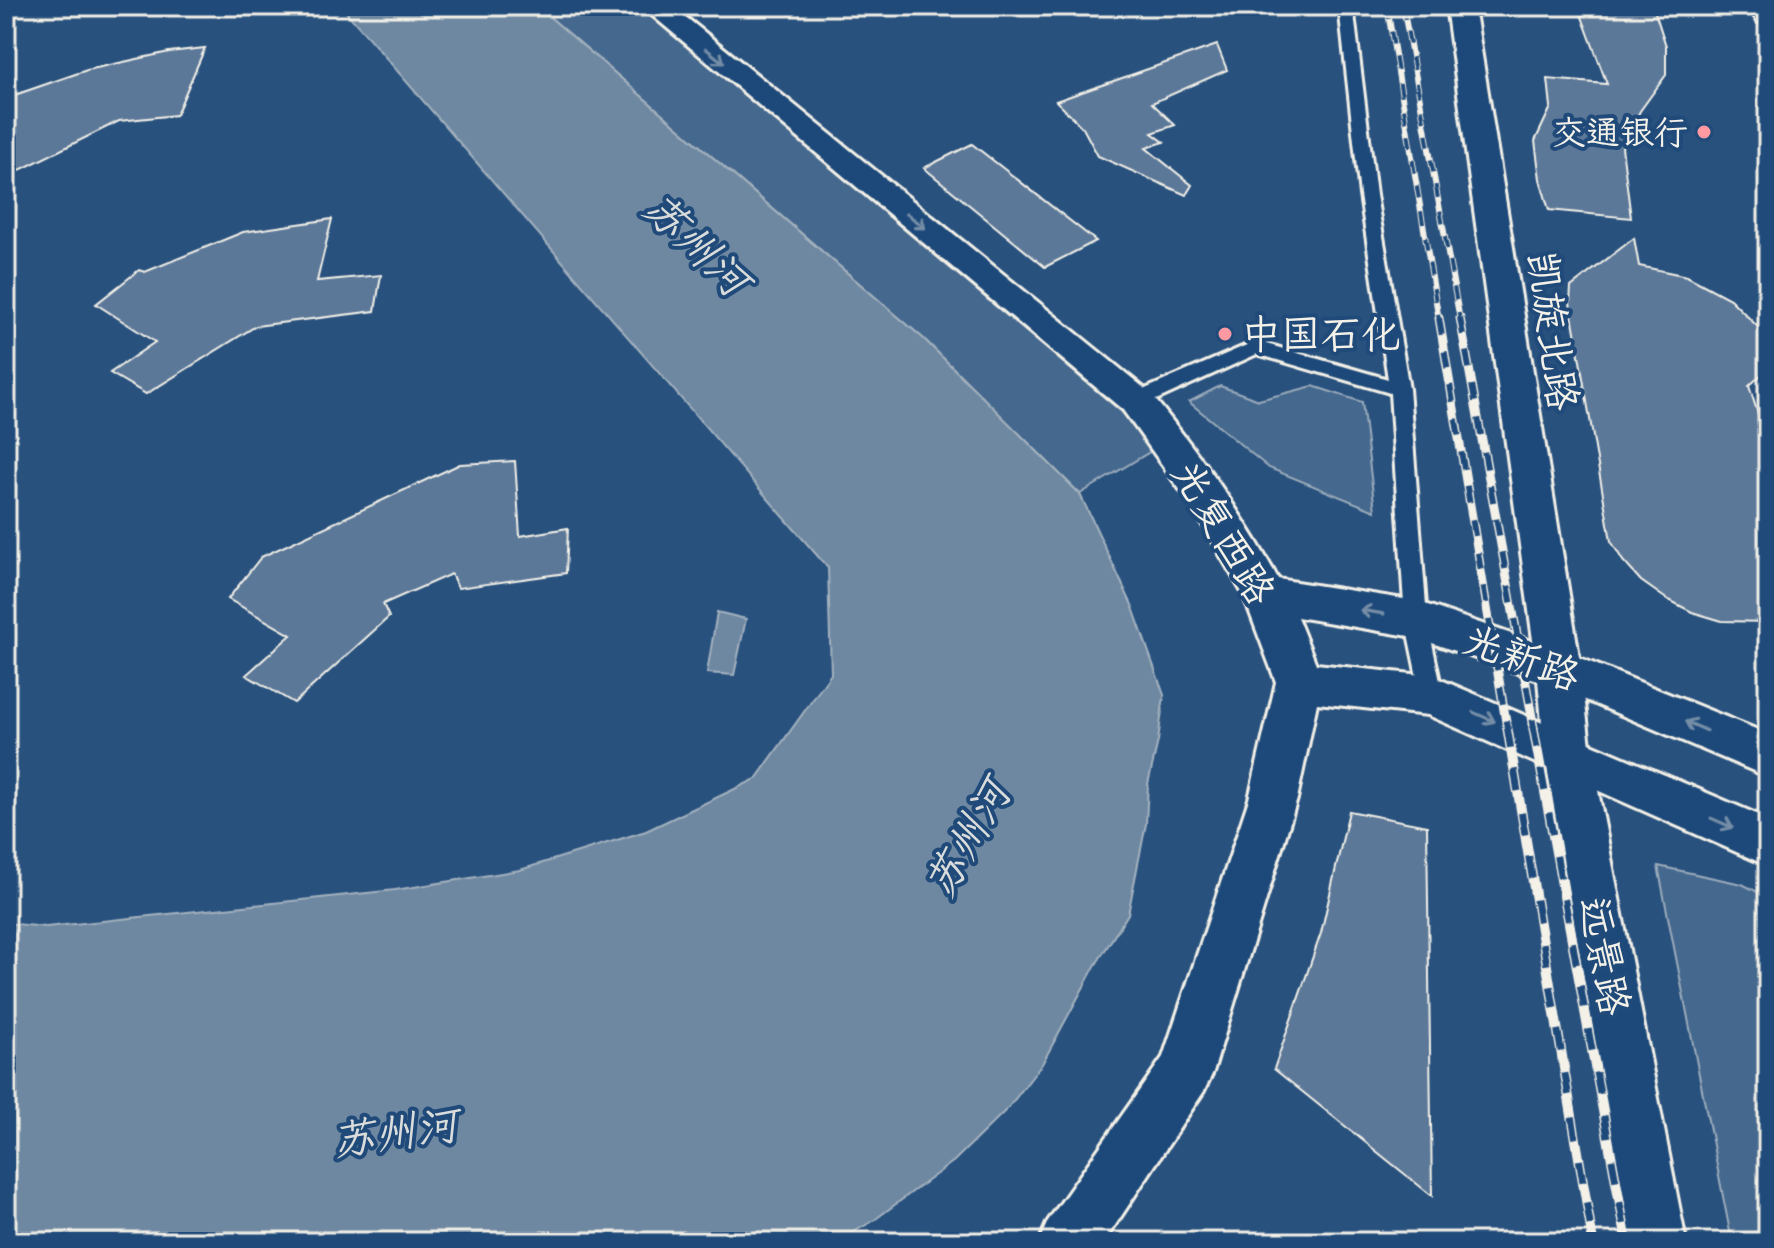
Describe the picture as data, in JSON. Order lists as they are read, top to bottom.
{
  "streets": {
    "main road": ["光复西路", "光新路"],
    "street": ["凯旋北路", "远景路"]
  },
  "crossings": [
    ["凯旋北路", "光新路"],
    ["凯旋北路", "远景路"],
    ["光复西路", "光新路"],
    ["光新路", "远景路"]
  ],
  "one_way": ["光复西路"],
  "water": ["苏州河"],
  "places": ["交通银行", "中国石化"]
}
